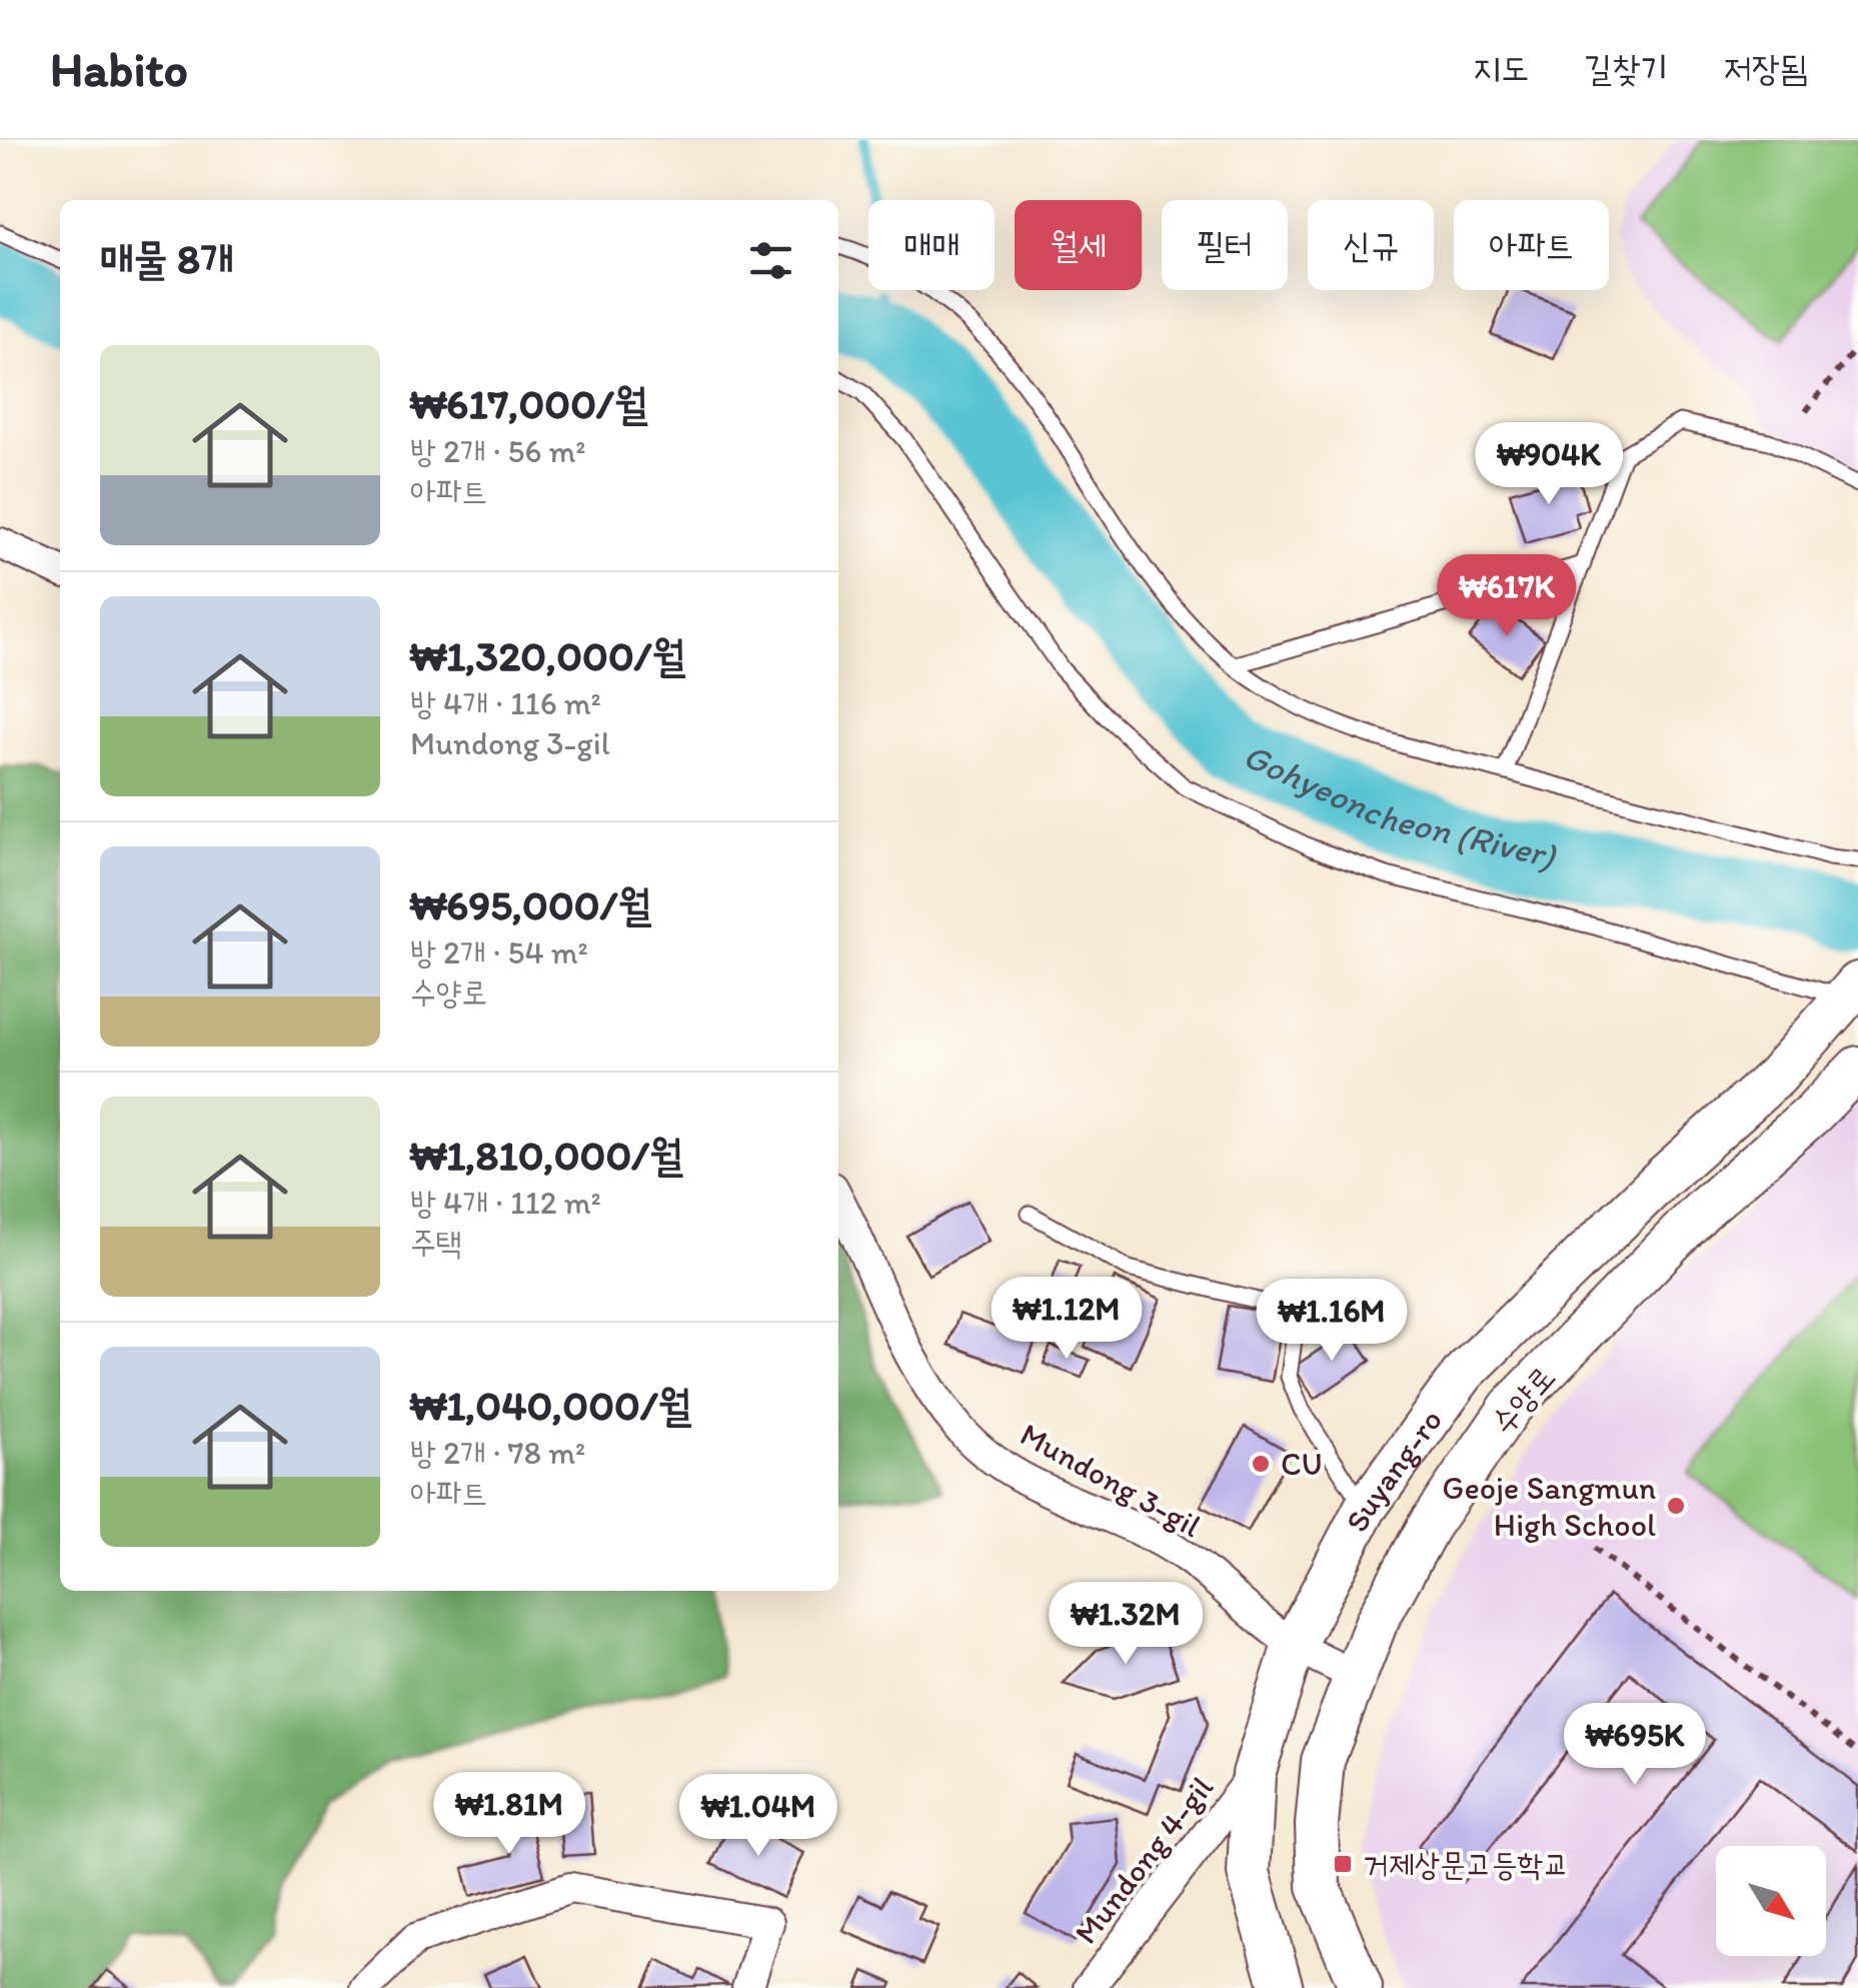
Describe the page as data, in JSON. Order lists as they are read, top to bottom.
{
  "streets": {
    "street": [
      "수양로",
      "Suyang-ro",
      "Mundong 3-gil",
      "Mundong 4-gil"
    ]
  },
  "crossings": [
    ["수양로", "Mundong 3-gil"],
    ["Suyang-ro", "Mundong 3-gil"],
    ["Suyang-ro", "Mundong 4-gil"]
  ],
  "water": ["Gohyeoncheon (River)"],
  "places": {
    "other": ["CU", "Geoje Sangmun High School"],
    "transit": ["거제상문고등학교"]
  },
  "north": "bottom right",
  "page": {
    "header": "Habito",
    "nav": ["지도", "길찾기", "저장됨"],
    "chip": [
      "매매",
      "월세",
      "필터",
      "신규",
      "아파트"
    ],
    "heading": "매물 8개",
    "list": [
      {
        "name": "₩617,000/월",
        "note": "방 2개 · 56 m² · 아파트"
      },
      {
        "name": "₩1,320,000/월",
        "note": "방 4개 · 116 m² · Mundong 3-gil"
      },
      {
        "name": "₩695,000/월",
        "note": "방 2개 · 54 m² · 수양로"
      },
      {
        "name": "₩1,810,000/월",
        "note": "방 4개 · 112 m² · 주택"
      },
      {
        "name": "₩1,040,000/월",
        "note": "방 2개 · 78 m² · 아파트"
      }
    ],
    "price": [
      "₩904K",
      "₩617K",
      "₩1.12M",
      "₩1.16M",
      "₩1.32M",
      "₩695K",
      "₩1.81M",
      "₩1.04M"
    ]
  }
}
